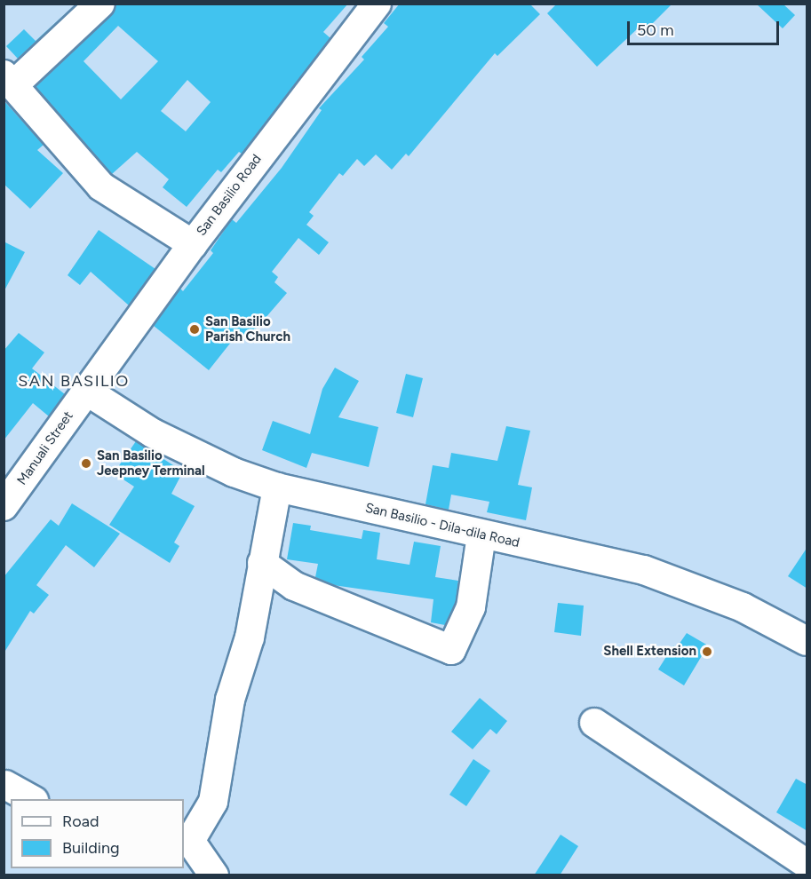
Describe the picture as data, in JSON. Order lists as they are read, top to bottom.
{
  "streets": {
    "street": ["San Basilio Road", "Manuali Street", "San Basilio - Dila-dila Road"]
  },
  "crossings": [
    ["San Basilio Road", "Manuali Street"],
    ["San Basilio Road", "San Basilio - Dila-dila Road"],
    ["Manuali Street", "San Basilio - Dila-dila Road"]
  ],
  "districts": ["SAN BASILIO"],
  "places": ["San Basilio Parish Church", "San Basilio Jeepney Terminal", "Shell Extension"],
  "legend": ["Road", "Building"],
  "scale_bar": "50 m"
}
